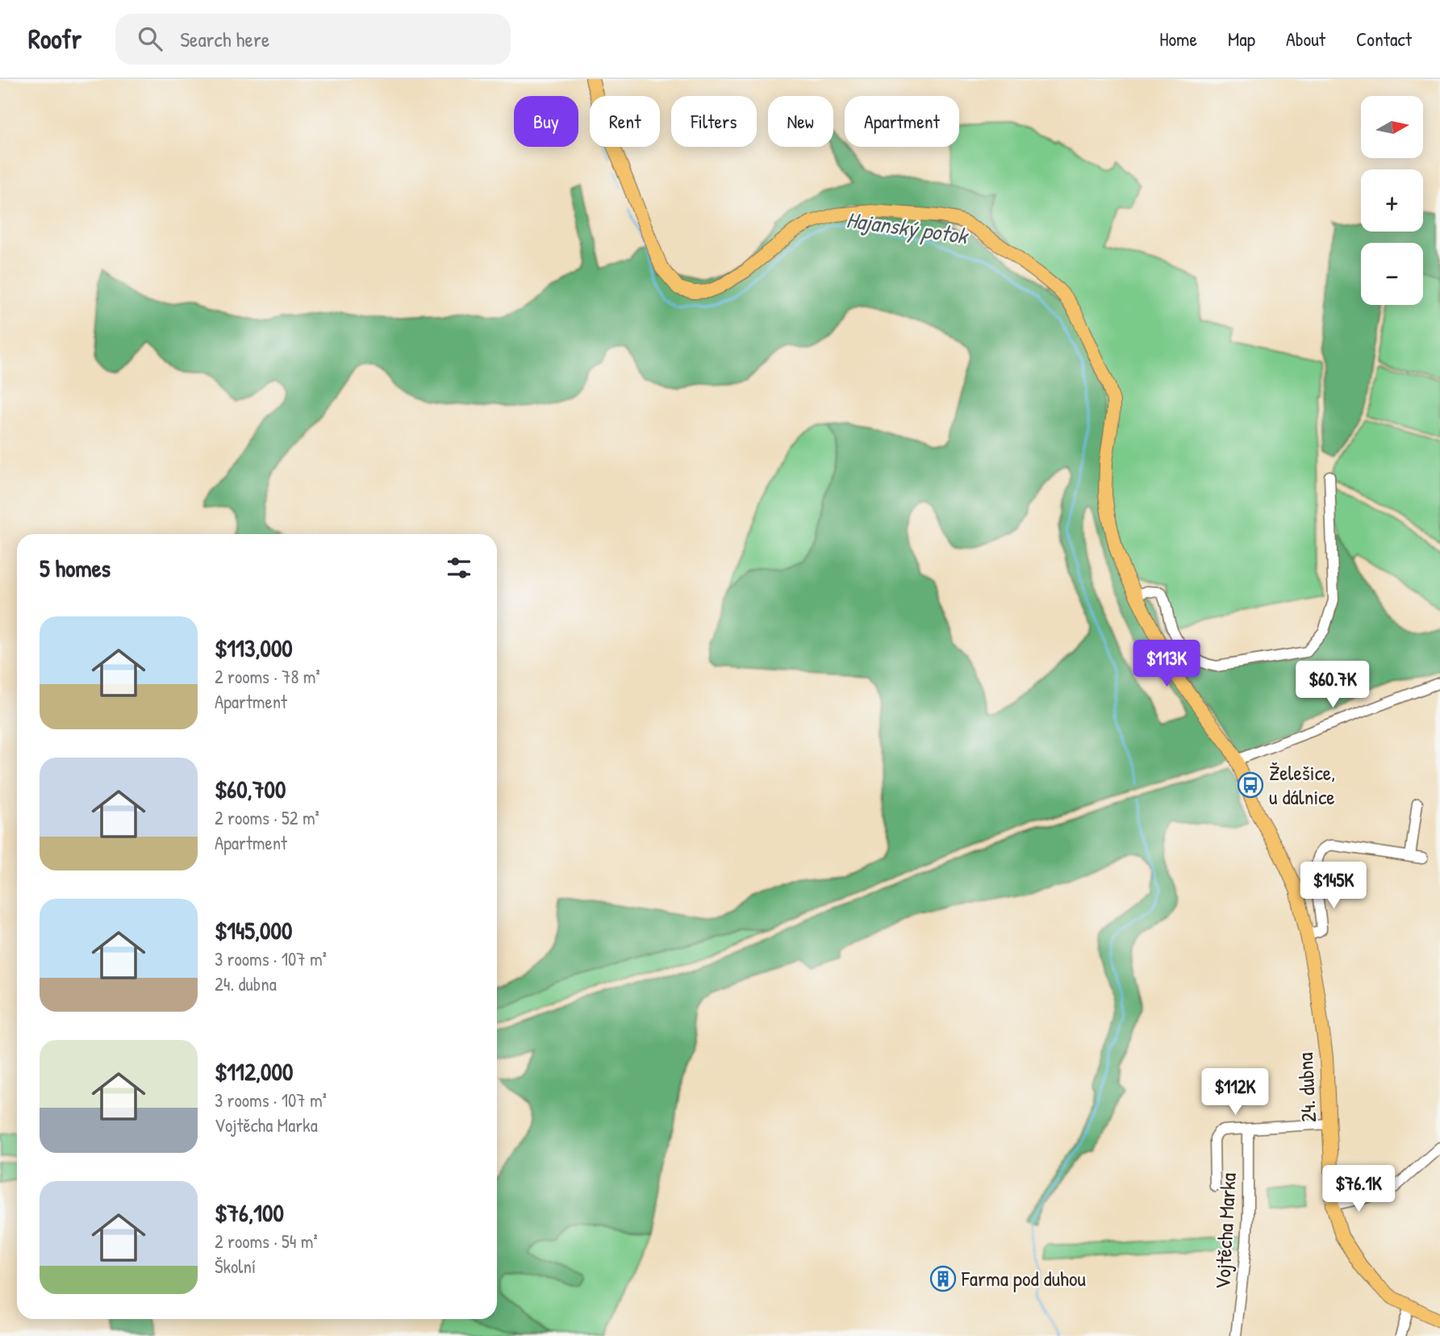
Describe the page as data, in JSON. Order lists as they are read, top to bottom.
{
  "streets": {
    "main road": ["24. dubna"],
    "street": ["Vojtěcha Marka"]
  },
  "crossings": [
    ["24. dubna", "Vojtěcha Marka"]
  ],
  "water": ["Hajanský potok"],
  "places": {
    "bus stop": ["Želešice, u dálnice"],
    "building": ["Farma pod duhou"]
  },
  "north": "right",
  "page": {
    "header": "Roofr",
    "search": "Search here",
    "nav": [
      "Home",
      "Map",
      "About",
      "Contact"
    ],
    "map_buttons": ["+", "−"],
    "chip": [
      "Buy",
      "Rent",
      "Filters",
      "New",
      "Apartment"
    ],
    "heading": "5 homes",
    "list": [
      {
        "name": "$113,000",
        "note": "2 rooms · 78 m² · Apartment"
      },
      {
        "name": "$60,700",
        "note": "2 rooms · 52 m² · Apartment"
      },
      {
        "name": "$145,000",
        "note": "3 rooms · 107 m² · 24. dubna"
      },
      {
        "name": "$112,000",
        "note": "3 rooms · 107 m² · Vojtěcha Marka"
      },
      {
        "name": "$76,100",
        "note": "2 rooms · 54 m² · Školní"
      }
    ],
    "price": [
      "$113K",
      "$60.7K",
      "$145K",
      "$112K",
      "$76.1K"
    ]
  }
}
